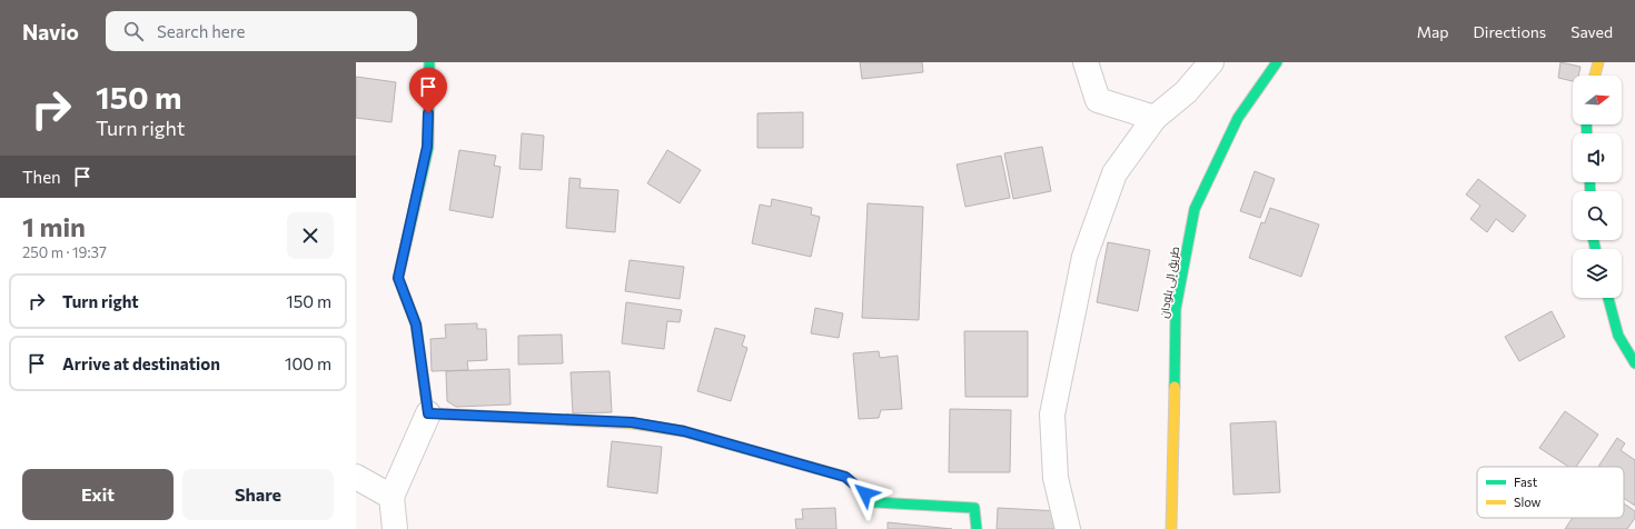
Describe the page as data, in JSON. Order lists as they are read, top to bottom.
{
  "streets": {
    "street": ["طريق إلى بلودان"]
  },
  "legend": ["Fast", "Slow"],
  "north": "right",
  "page": {
    "header": "Navio",
    "search": "Search here",
    "nav": ["Map", "Directions", "Saved"],
    "turn": ["150 m", "Turn right"],
    "then": "Then",
    "heading": ["1 min", "250 m · 19:37"],
    "list": [
      {
        "name": "Turn right",
        "value": "150 m"
      },
      {
        "name": "Arrive at destination",
        "value": "100 m"
      }
    ],
    "buttons": ["Exit", "Share"]
  }
}
